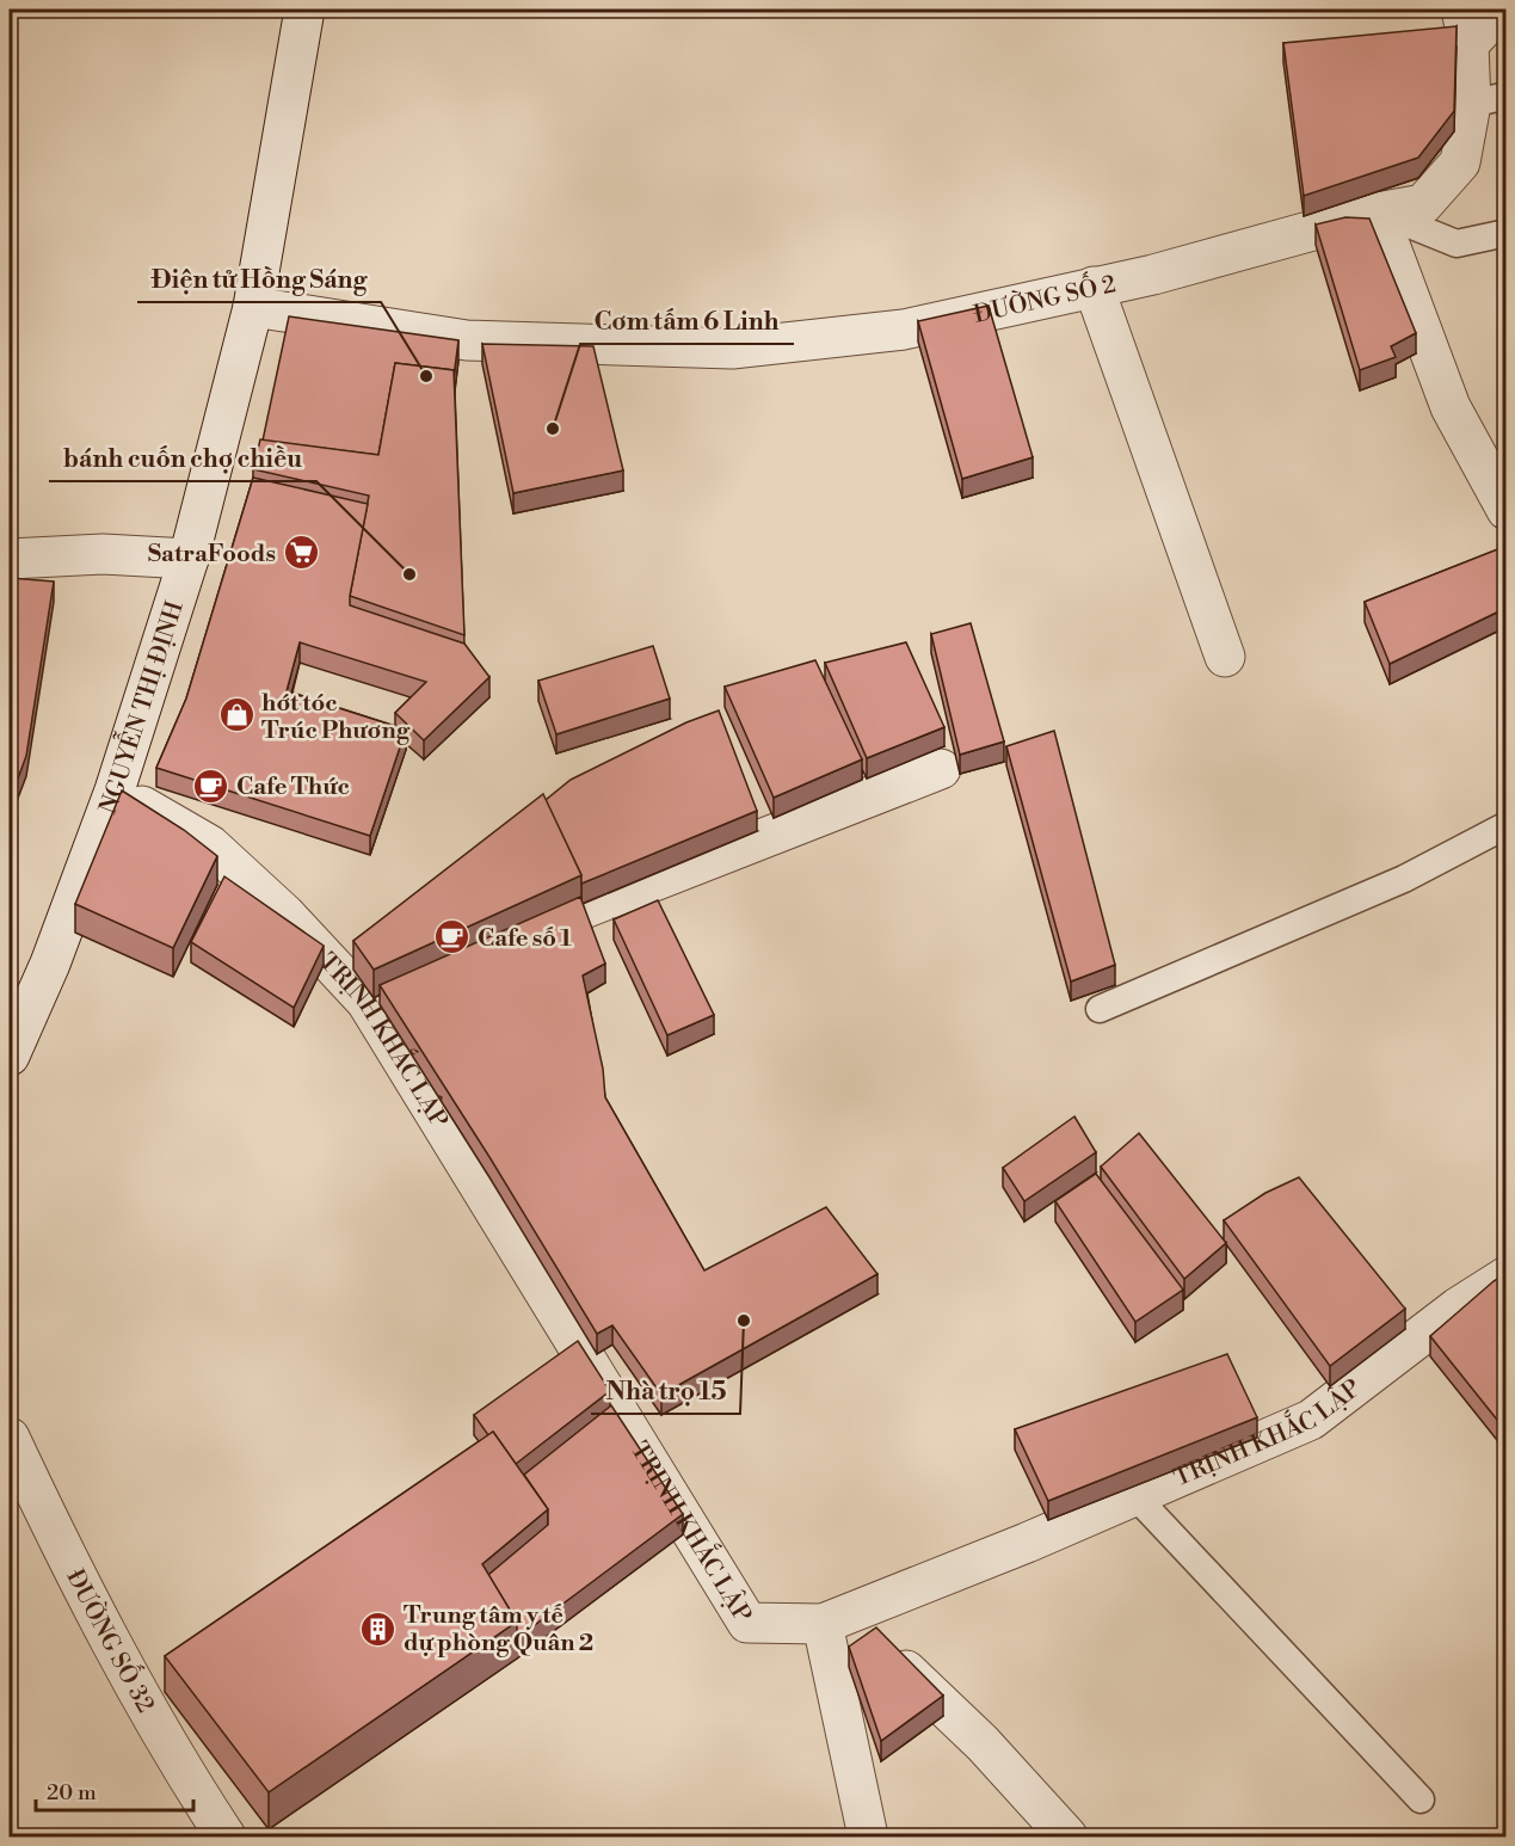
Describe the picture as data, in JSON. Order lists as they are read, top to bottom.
{
  "streets": {
    "street": [
      "ĐƯỜNG SỐ 2",
      "NGUYỄN THỊ ĐỊNH",
      "TRỊNH KHẮC LẬP",
      "ĐƯỜNG SỐ 32"
    ]
  },
  "crossings": [
    ["ĐƯỜNG SỐ 2", "NGUYỄN THỊ ĐỊNH"],
    ["NGUYỄN THỊ ĐỊNH", "TRỊNH KHẮC LẬP"]
  ],
  "places": {
    "other": [
      "Điện tử Hồng Sáng",
      "Cơm tấm 6 Linh",
      "bánh cuốn chợ chiều",
      "Nhà trọ 15"
    ],
    "supermarket": ["SatraFoods"],
    "shop": ["hớt tóc Trúc Phương"],
    "cafe": ["Cafe Thức", "Cafe số 1"],
    "building": ["Trung tâm y tế dự phòng Quân 2"]
  },
  "scale_bar": "20 m"
}
